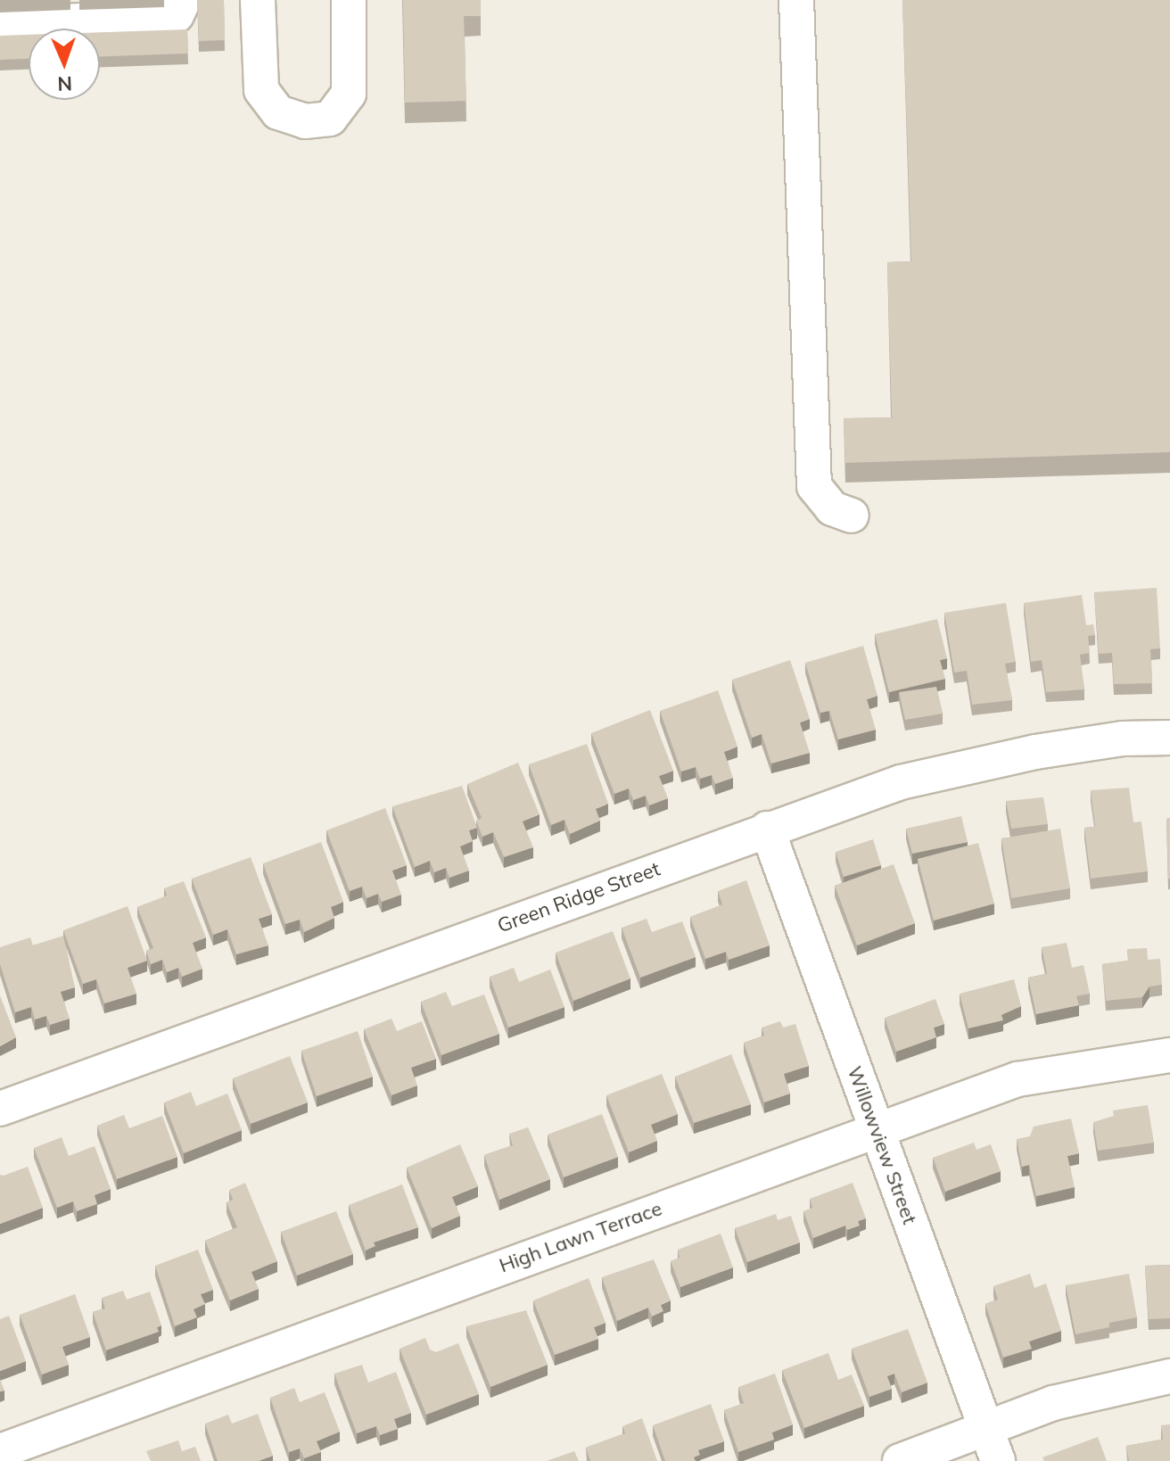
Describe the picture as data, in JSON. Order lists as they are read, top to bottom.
{
  "streets": {
    "street": ["Green Ridge Street", "Willowview Street", "High Lawn Terrace"]
  },
  "crossings": [
    ["Green Ridge Street", "Willowview Street"],
    ["Willowview Street", "High Lawn Terrace"]
  ],
  "north": "bottom"
}
